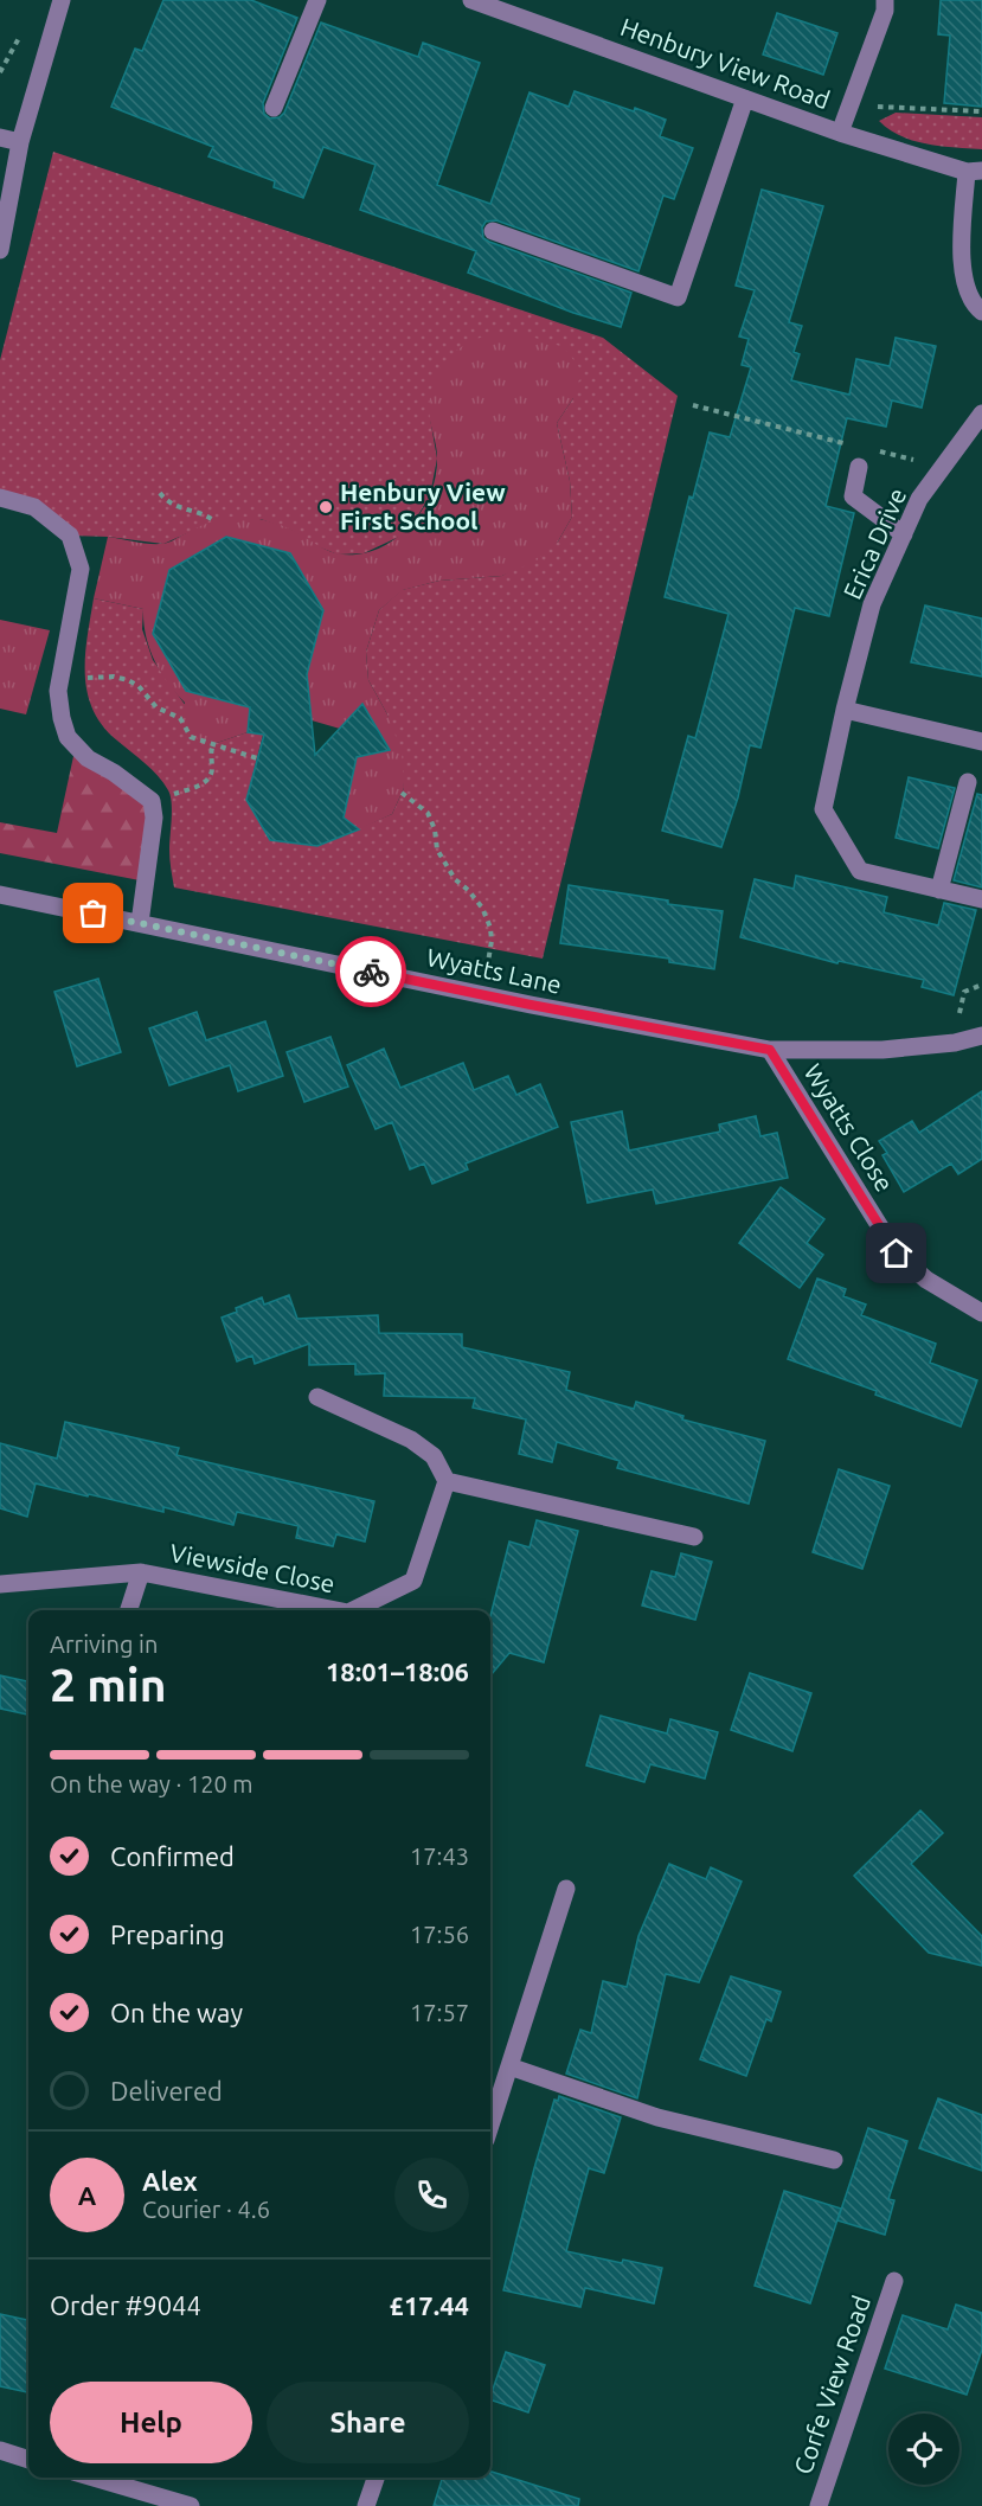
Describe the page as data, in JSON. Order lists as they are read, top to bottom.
{
  "streets": {
    "street": [
      "Henbury View Road",
      "Erica Drive",
      "Wyatts Lane",
      "Wyatts Close",
      "Viewside Close",
      "Corfe View Road"
    ]
  },
  "crossings": [
    ["Wyatts Lane", "Wyatts Close"]
  ],
  "places": ["Henbury View First School"],
  "page": {
    "heading": ["2 min", "Arriving in", "18:01–18:06"],
    "panel": [
      "Alex",
      "Courier · 4.6",
      "Order #9044",
      "£17.44"
    ],
    "bar": "On the way · 120 m",
    "list": [
      ["Confirmed", "17:43"],
      ["Preparing", "17:56"],
      ["On the way", "17:57"],
      "Delivered"
    ],
    "round": "A",
    "buttons": ["Help", "Share"]
  }
}
